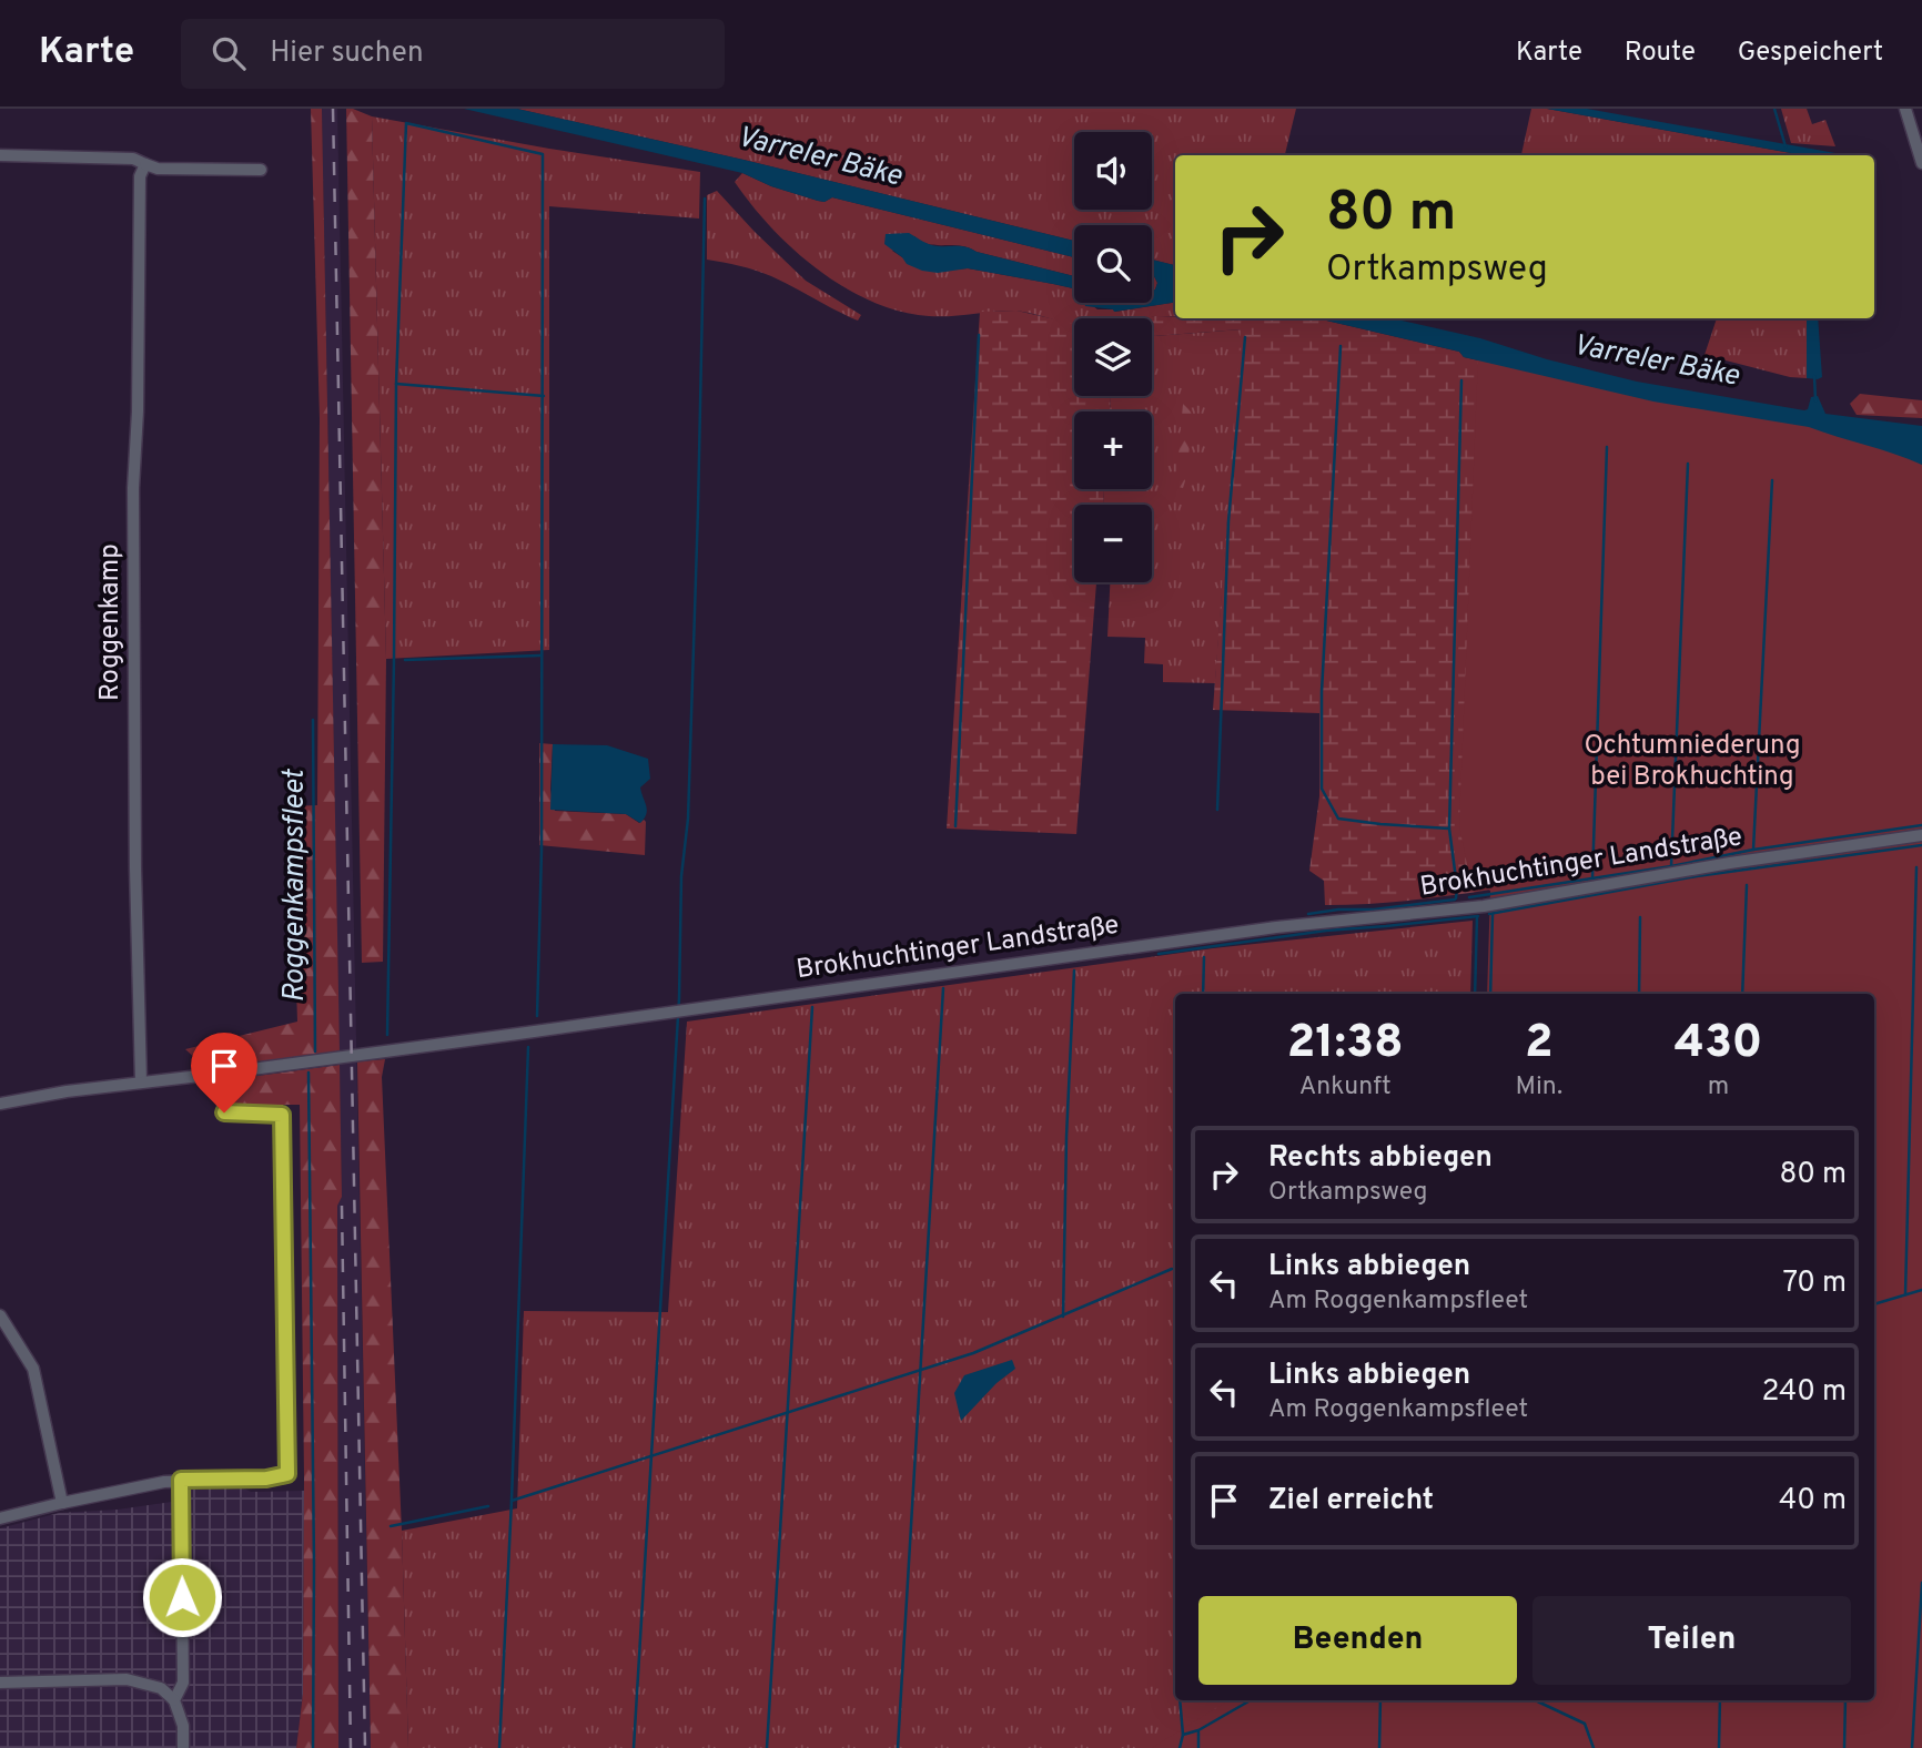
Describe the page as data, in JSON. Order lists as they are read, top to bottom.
{
  "streets": {
    "street": ["Roggenkamp", "Brokhuchtinger Landstraße"]
  },
  "crossings": [
    ["Roggenkamp", "Brokhuchtinger Landstraße"]
  ],
  "water": ["Varreler Bäke", "Roggenkampsfleet"],
  "parks": ["Ochtumniederung bei Brokhuchting"],
  "page": {
    "header": "Karte",
    "search": "Hier suchen",
    "nav": ["Karte", "Route", "Gespeichert"],
    "map_buttons": ["+", "−"],
    "turn": ["80 m", "Ortkampsweg"],
    "eta": [
      "21:38",
      "Ankunft",
      "2",
      "Min.",
      "430",
      "m"
    ],
    "list": [
      {
        "name": "Rechts abbiegen",
        "note": "Ortkampsweg",
        "value": "80 m"
      },
      {
        "name": "Links abbiegen",
        "note": "Am Roggenkampsfleet",
        "value": "70 m"
      },
      {
        "name": "Links abbiegen",
        "note": "Am Roggenkampsfleet",
        "value": "240 m"
      },
      {
        "name": "Ziel erreicht",
        "value": "40 m"
      }
    ],
    "buttons": ["Beenden", "Teilen"]
  }
}
